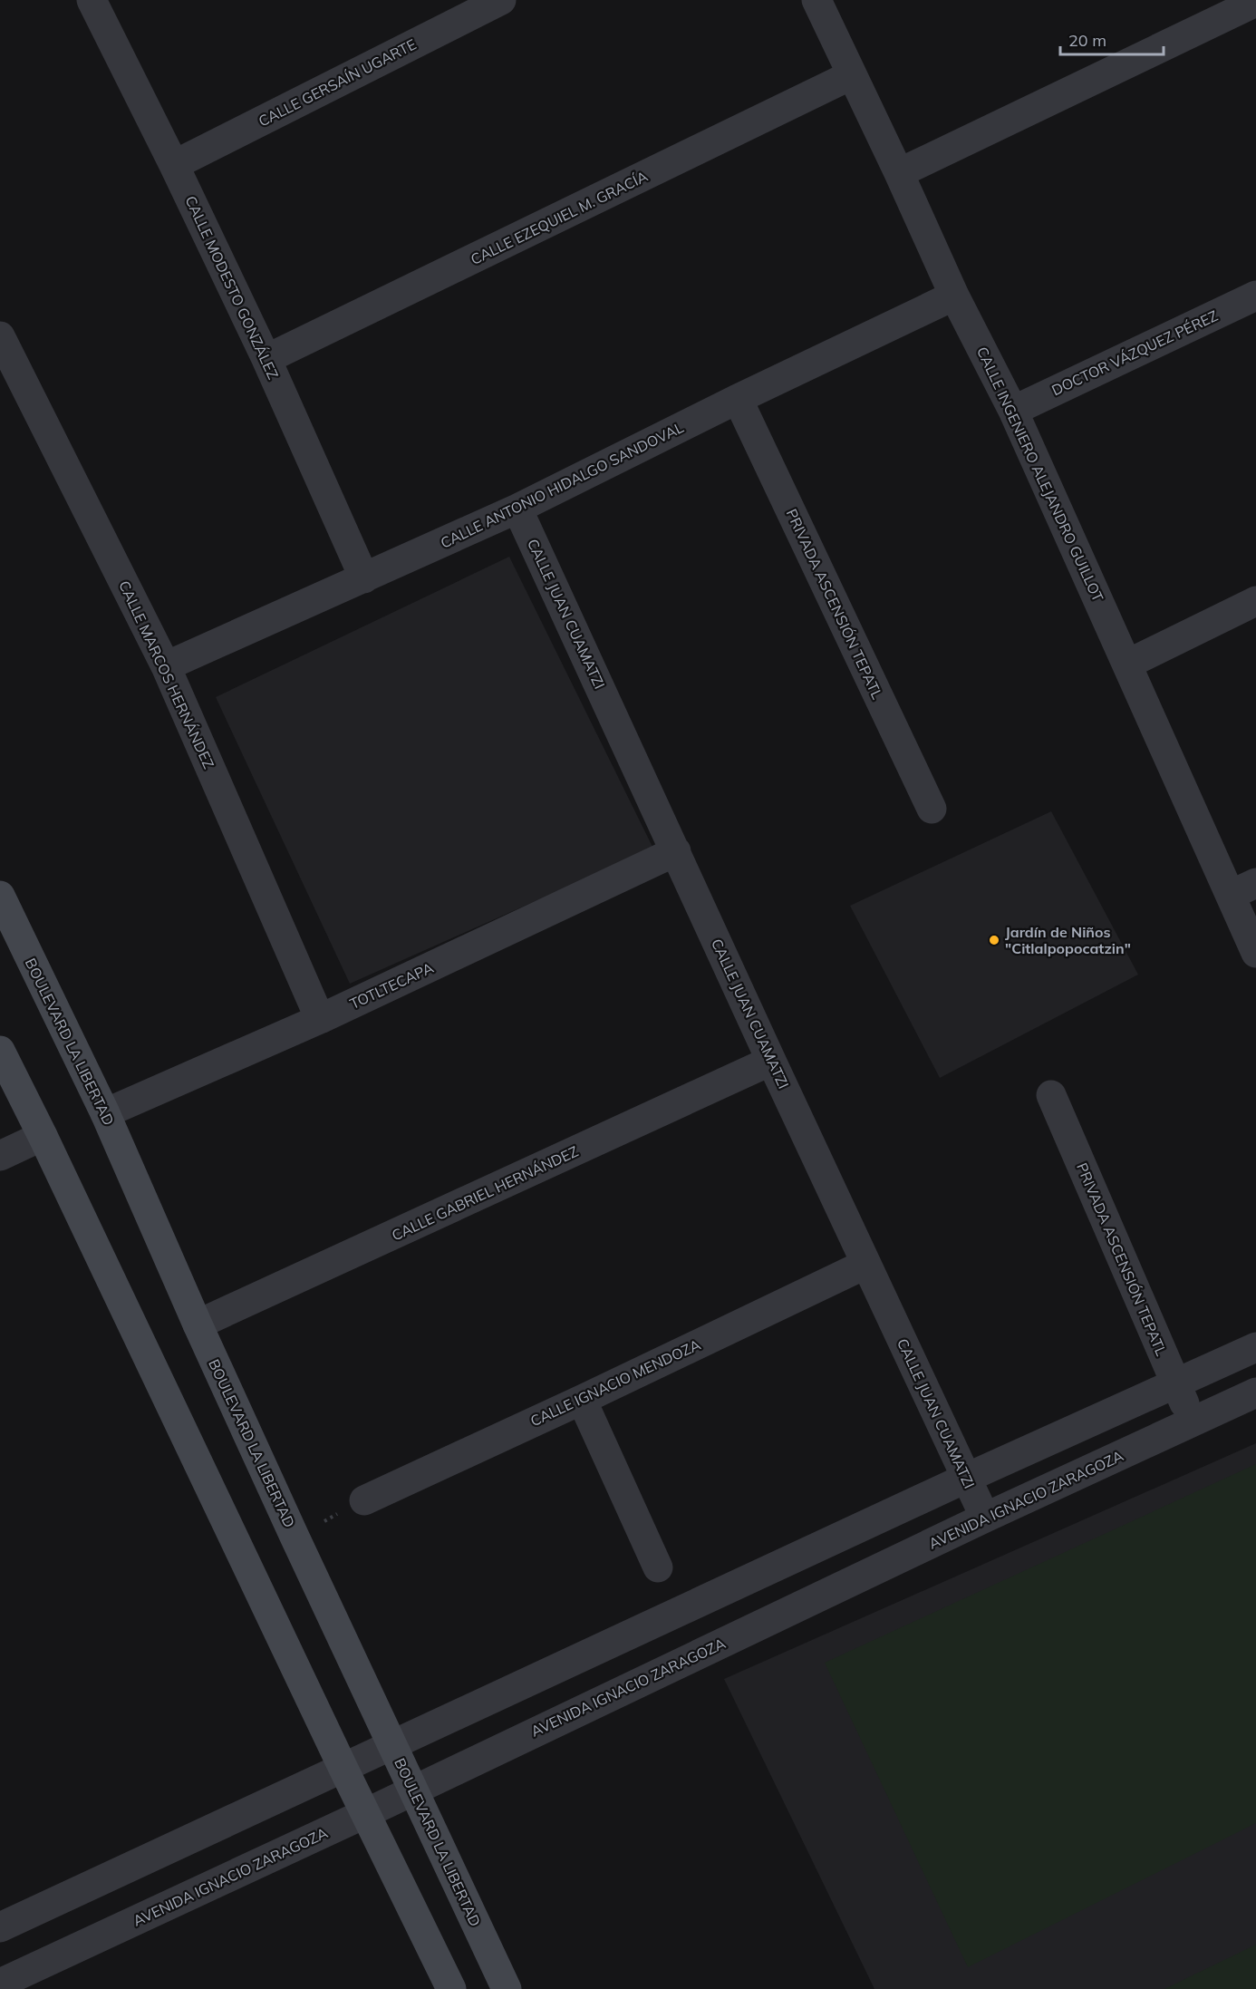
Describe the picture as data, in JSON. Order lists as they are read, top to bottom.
{
  "streets": {
    "main road": ["BOULEVARD LA LIBERTAD"],
    "street": [
      "CALLE GERSAÍN UGARTE",
      "CALLE EZEQUIEL M. GRACÍA",
      "CALLE MODESTO GONZÁLEZ",
      "DOCTOR VÁZQUEZ PÉREZ",
      "CALLE INGENIERO ALEJANDRO GUILLOT",
      "CALLE ANTONIO HIDALGO SANDOVAL",
      "PRIVADA ASCENSIÓN TEPATL",
      "CALLE JUAN CUAMATZI",
      "CALLE MARCOS HERNÁNDEZ",
      "TOTLTECAPA",
      "CALLE GABRIEL HERNÁNDEZ",
      "CALLE IGNACIO MENDOZA",
      "AVENIDA IGNACIO ZARAGOZA"
    ]
  },
  "crossings": [
    ["CALLE GERSAÍN UGARTE", "CALLE MODESTO GONZÁLEZ"],
    ["CALLE EZEQUIEL M. GRACÍA", "CALLE MODESTO GONZÁLEZ"],
    ["CALLE EZEQUIEL M. GRACÍA", "CALLE INGENIERO ALEJANDRO GUILLOT"],
    ["CALLE MODESTO GONZÁLEZ", "CALLE ANTONIO HIDALGO SANDOVAL"],
    ["DOCTOR VÁZQUEZ PÉREZ", "CALLE INGENIERO ALEJANDRO GUILLOT"],
    ["CALLE INGENIERO ALEJANDRO GUILLOT", "CALLE ANTONIO HIDALGO SANDOVAL"],
    ["CALLE ANTONIO HIDALGO SANDOVAL", "PRIVADA ASCENSIÓN TEPATL"],
    ["CALLE ANTONIO HIDALGO SANDOVAL", "CALLE JUAN CUAMATZI"],
    ["CALLE ANTONIO HIDALGO SANDOVAL", "CALLE MARCOS HERNÁNDEZ"],
    ["PRIVADA ASCENSIÓN TEPATL", "AVENIDA IGNACIO ZARAGOZA"],
    ["CALLE JUAN CUAMATZI", "TOTLTECAPA"],
    ["CALLE JUAN CUAMATZI", "CALLE GABRIEL HERNÁNDEZ"],
    ["CALLE JUAN CUAMATZI", "CALLE IGNACIO MENDOZA"],
    ["CALLE JUAN CUAMATZI", "AVENIDA IGNACIO ZARAGOZA"],
    ["CALLE MARCOS HERNÁNDEZ", "TOTLTECAPA"],
    ["TOTLTECAPA", "BOULEVARD LA LIBERTAD"],
    ["BOULEVARD LA LIBERTAD", "CALLE GABRIEL HERNÁNDEZ"],
    ["BOULEVARD LA LIBERTAD", "AVENIDA IGNACIO ZARAGOZA"]
  ],
  "places": ["Jardín de Niños \"Citlalpopocatzin\""],
  "scale_bar": "20 m"
}
